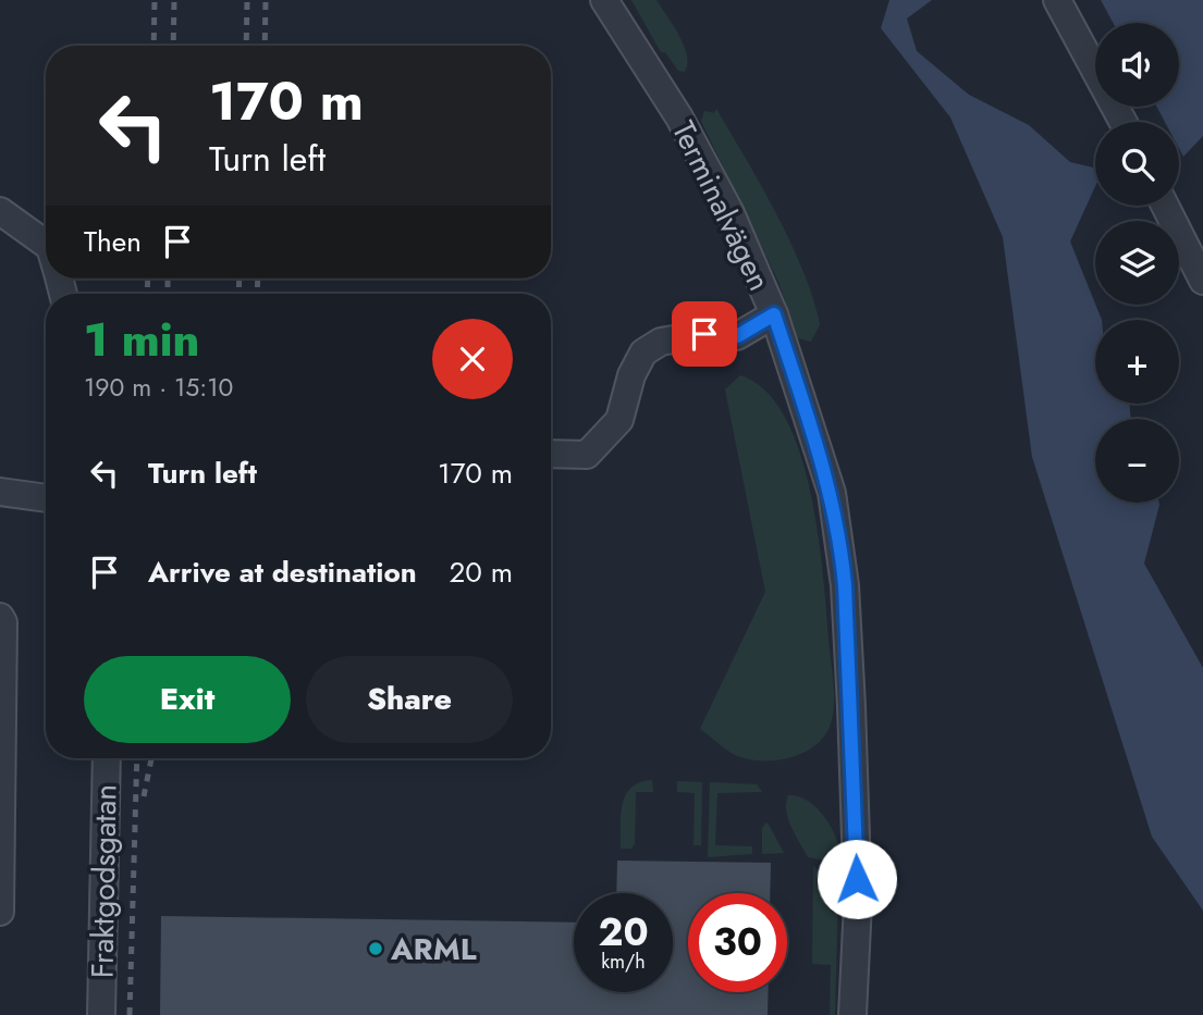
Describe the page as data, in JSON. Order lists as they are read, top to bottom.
{
  "streets": {
    "street": ["Terminalvägen", "Fraktgodsgatan"]
  },
  "places": ["ARML"],
  "page": {
    "map_buttons": ["+", "−"],
    "turn": ["170 m", "Turn left"],
    "then": "Then",
    "heading": ["1 min", "190 m · 15:10"],
    "list": [
      {
        "name": "Turn left",
        "value": "170 m"
      },
      {
        "name": "Arrive at destination",
        "value": "20 m"
      }
    ],
    "buttons": ["Exit", "Share"],
    "speed": "20 km/h",
    "limit": "30"
  }
}
